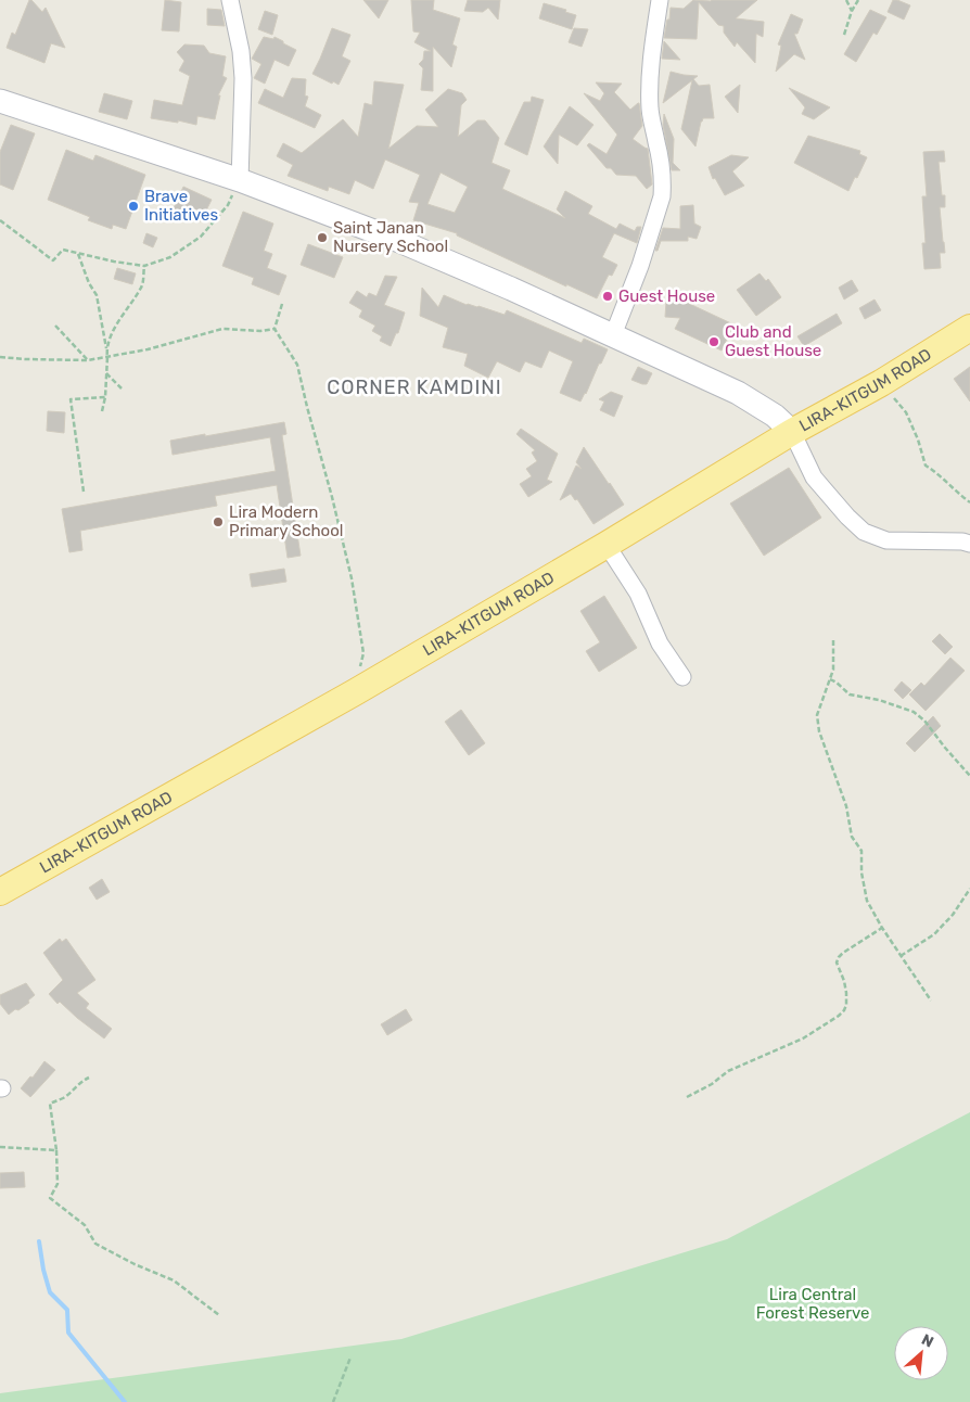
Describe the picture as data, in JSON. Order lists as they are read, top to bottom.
{
  "streets": {
    "main road": ["LIRA-KITGUM ROAD"]
  },
  "districts": ["CORNER KAMDINI"],
  "parks": ["Lira Central Forest Reserve"],
  "places": [
    "Brave Initiatives",
    "Saint Janan Nursery School",
    "Guest House",
    "Club and Guest House",
    "Lira Modern Primary School"
  ],
  "north": "top right"
}
